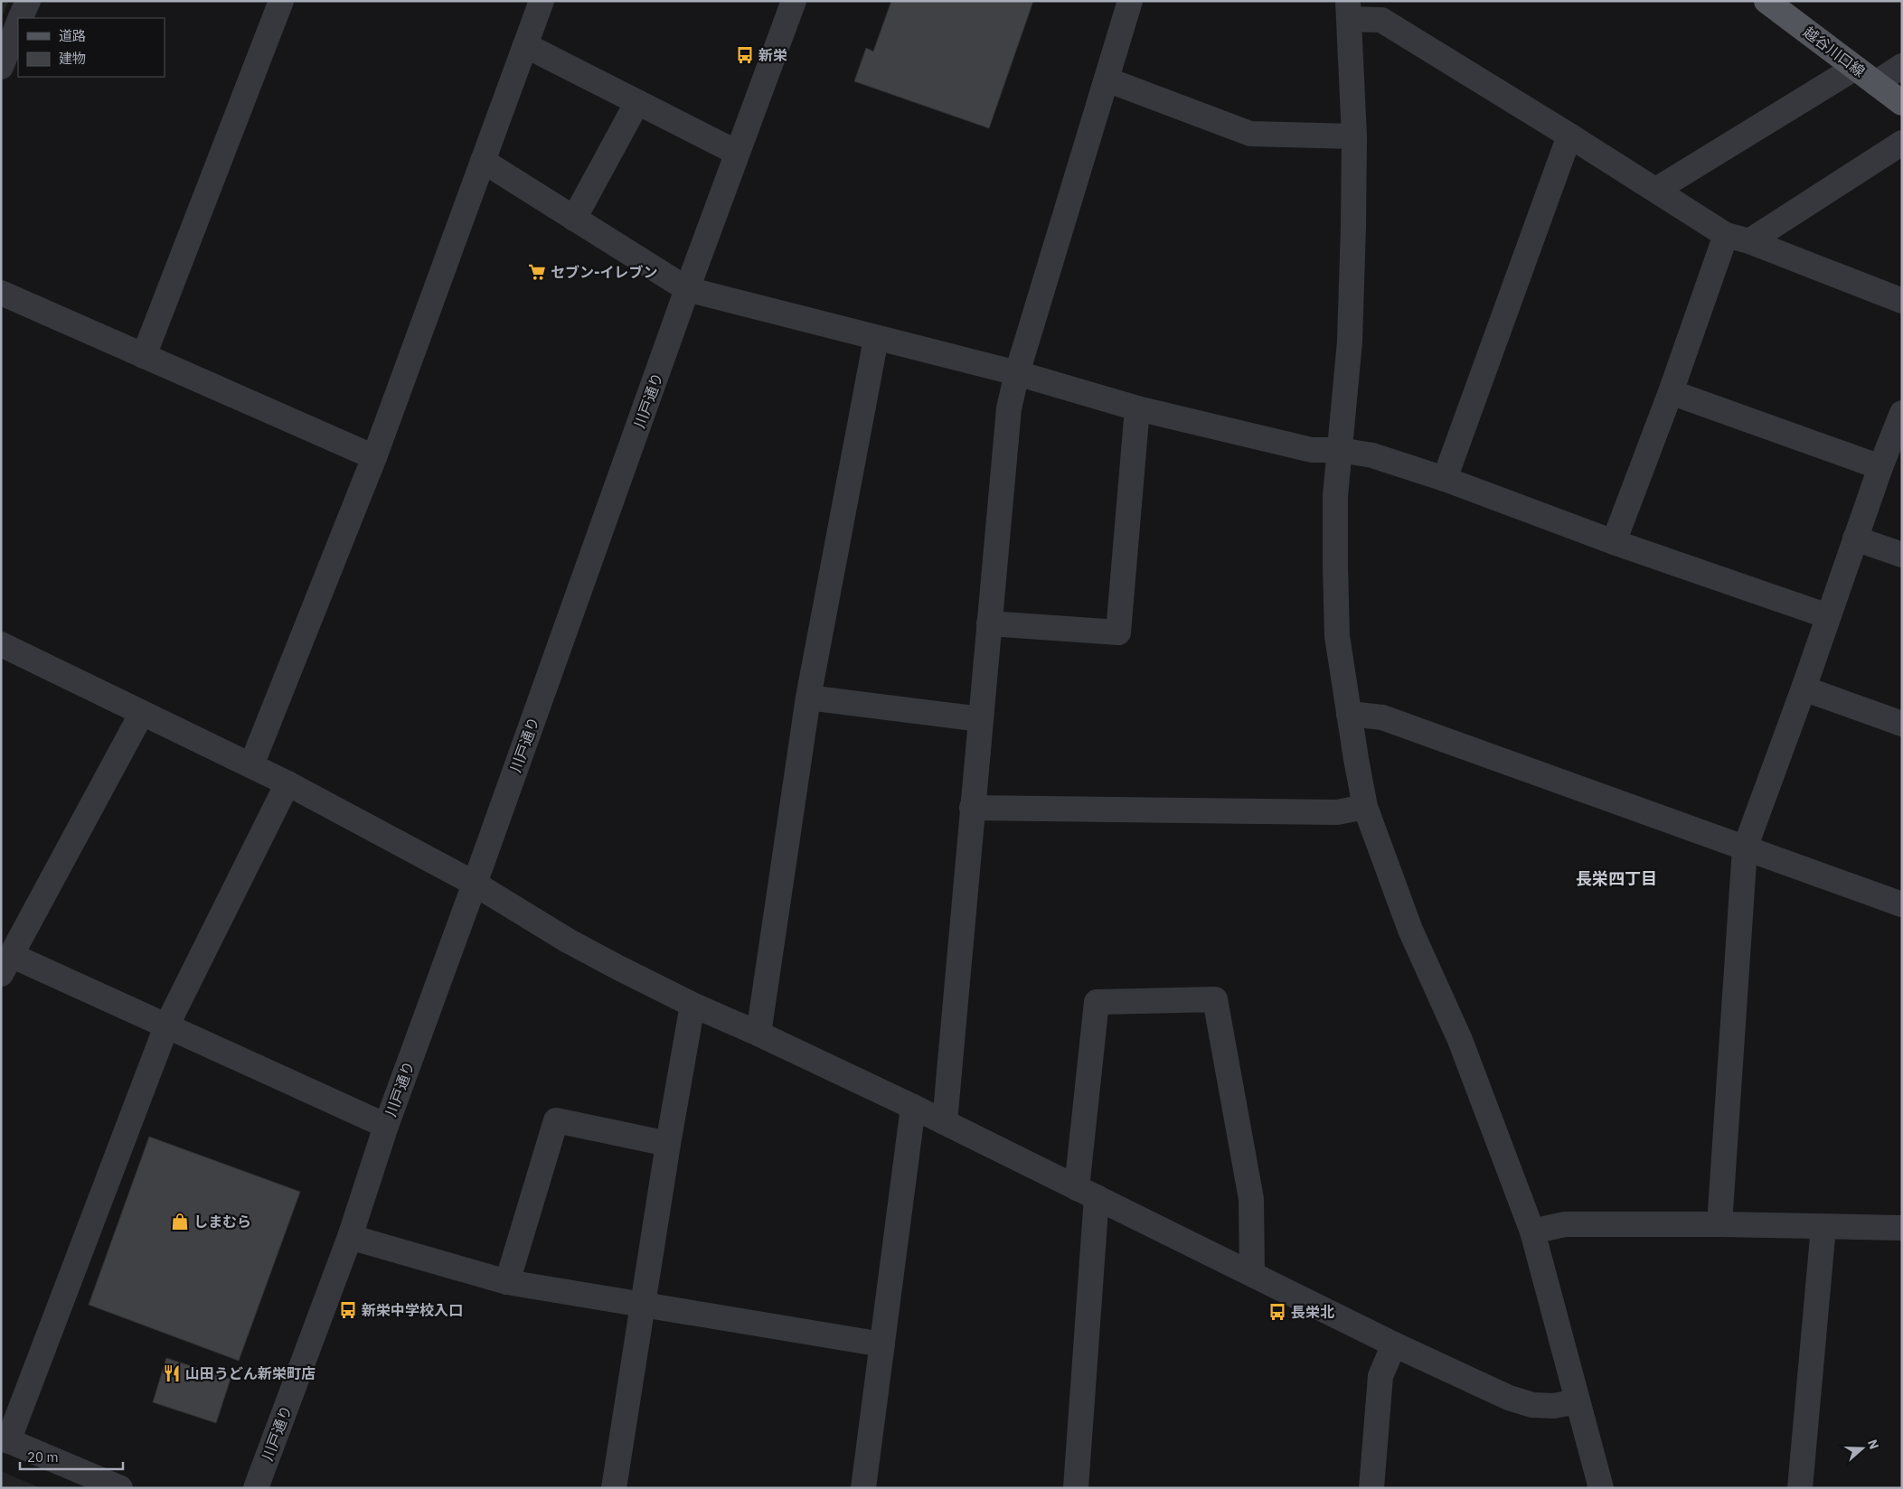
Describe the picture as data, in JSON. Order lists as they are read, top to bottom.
{
  "streets": {
    "main road": ["越谷川口線"],
    "street": ["川戸通り"]
  },
  "districts": ["長栄四丁目"],
  "places": {
    "bus stop": ["新栄", "新栄中学校入口", "長栄北"],
    "supermarket": ["セブン-イレブン"],
    "shop": ["しまむら"],
    "restaurant": ["山田うどん新栄町店"]
  },
  "legend": ["道路", "建物"],
  "scale_bar": "20 m",
  "north": "right"
}
